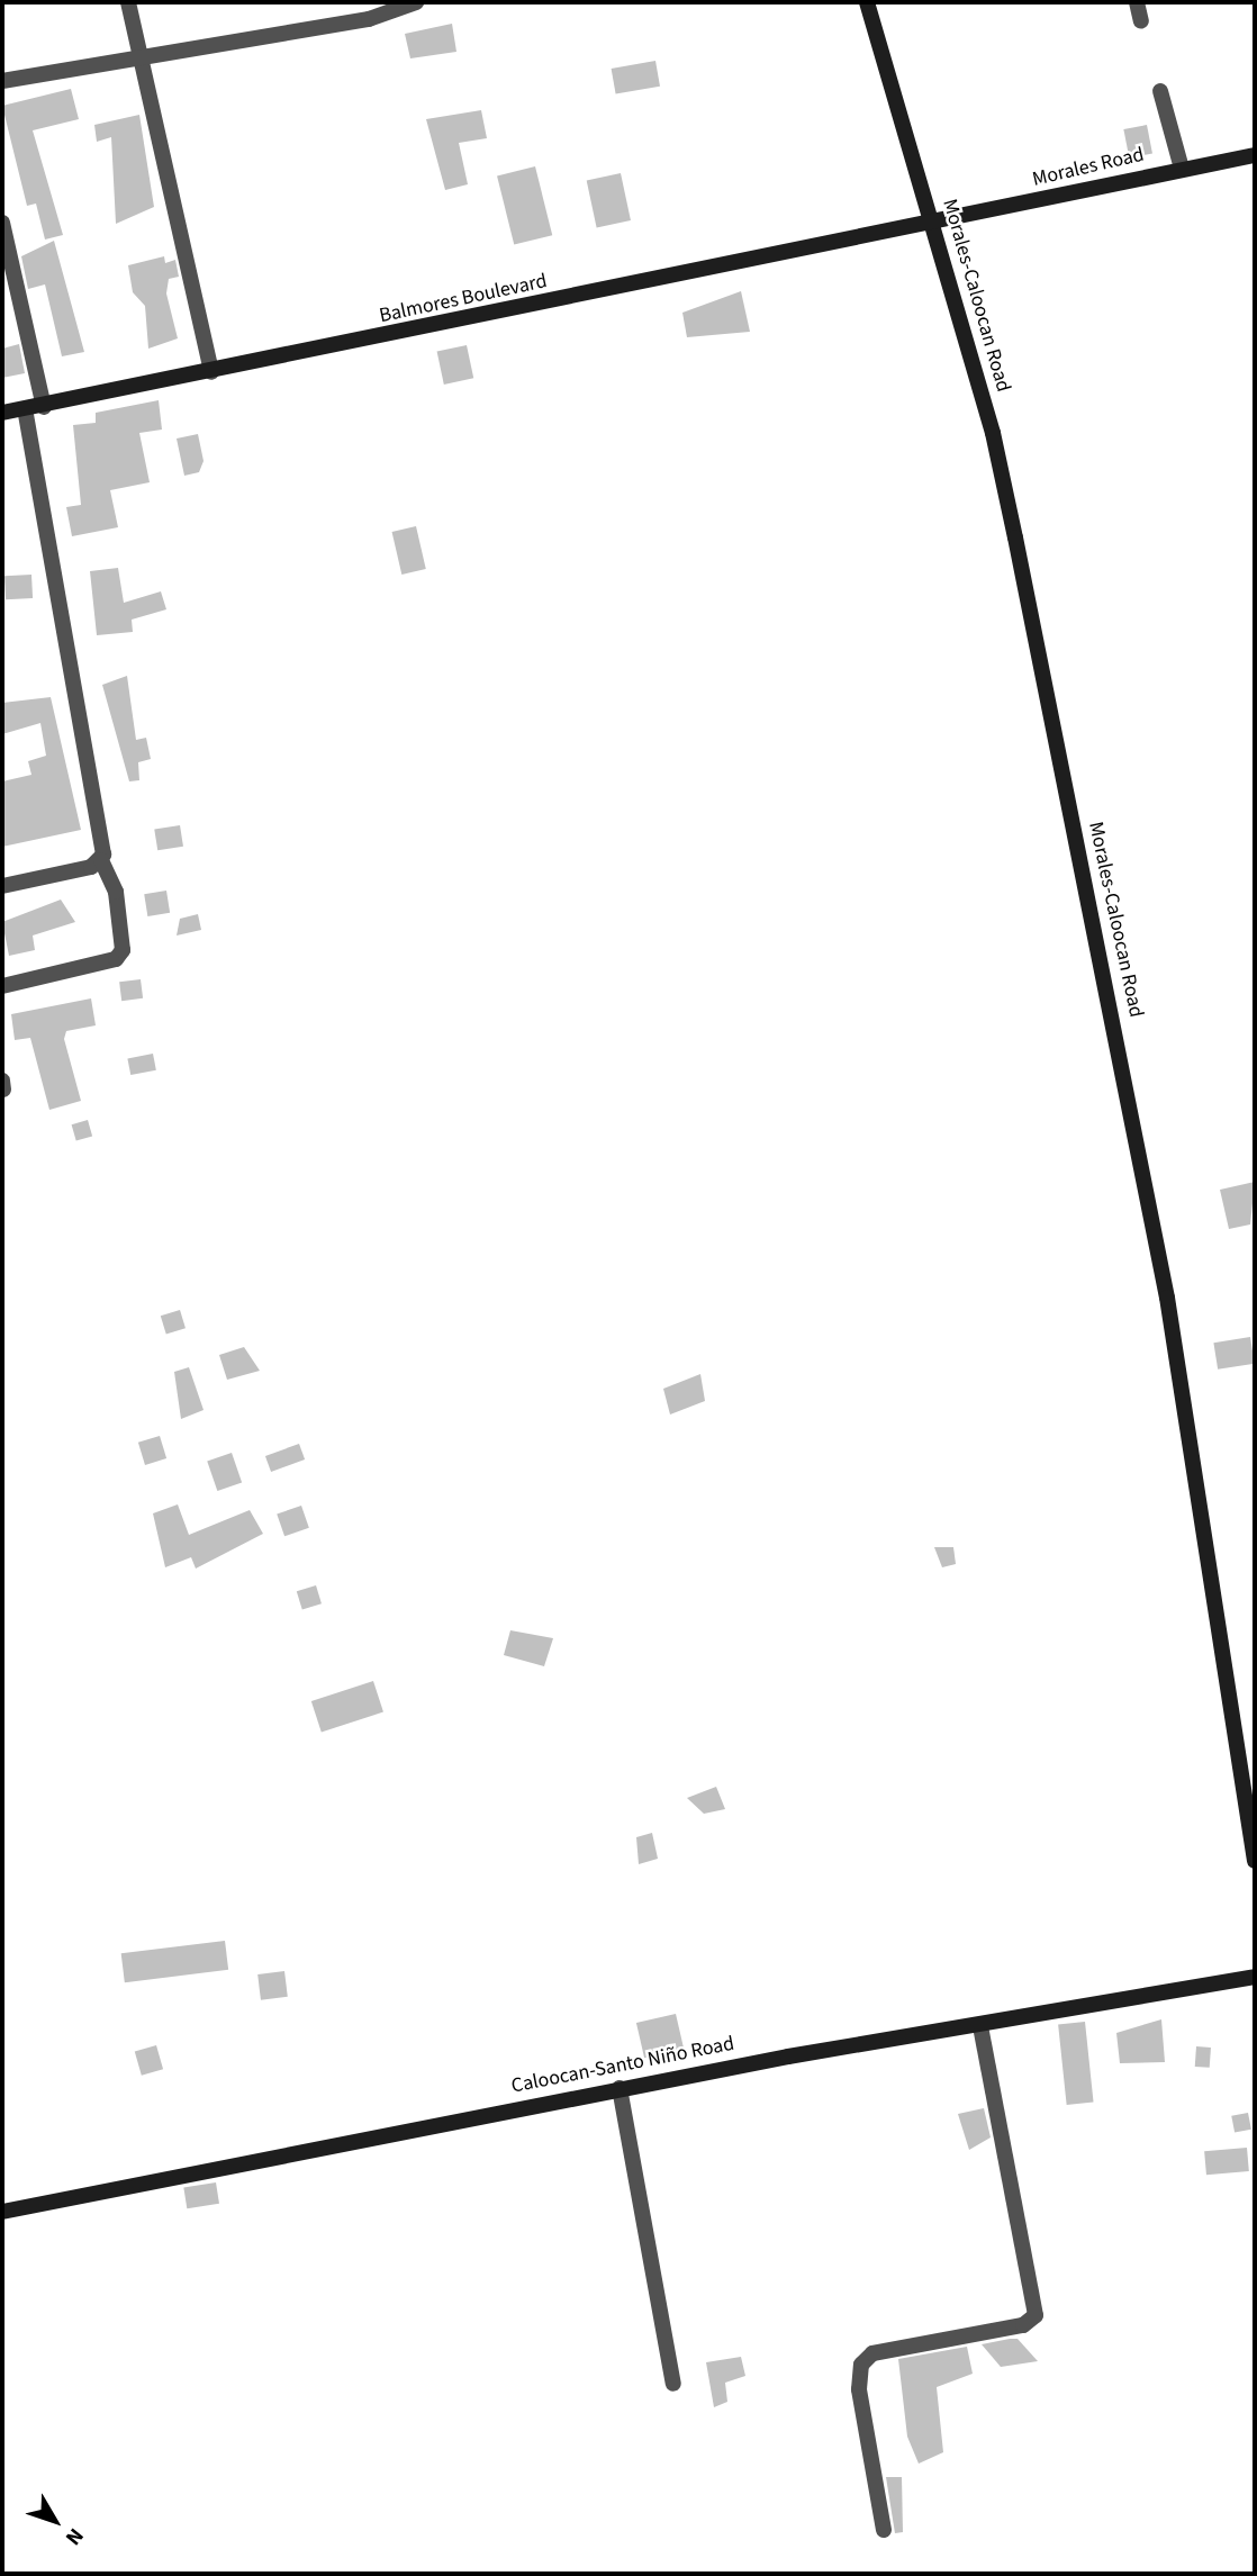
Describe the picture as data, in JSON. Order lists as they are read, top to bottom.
{
  "streets": {
    "street": [
      "Morales Road",
      "Morales-Caloocan Road",
      "Balmores Boulevard",
      "Caloocan-Santo Niño Road"
    ]
  },
  "crossings": [
    ["Morales Road", "Morales-Caloocan Road"],
    ["Morales Road", "Balmores Boulevard"],
    ["Morales-Caloocan Road", "Balmores Boulevard"]
  ],
  "north": "bottom right"
}
